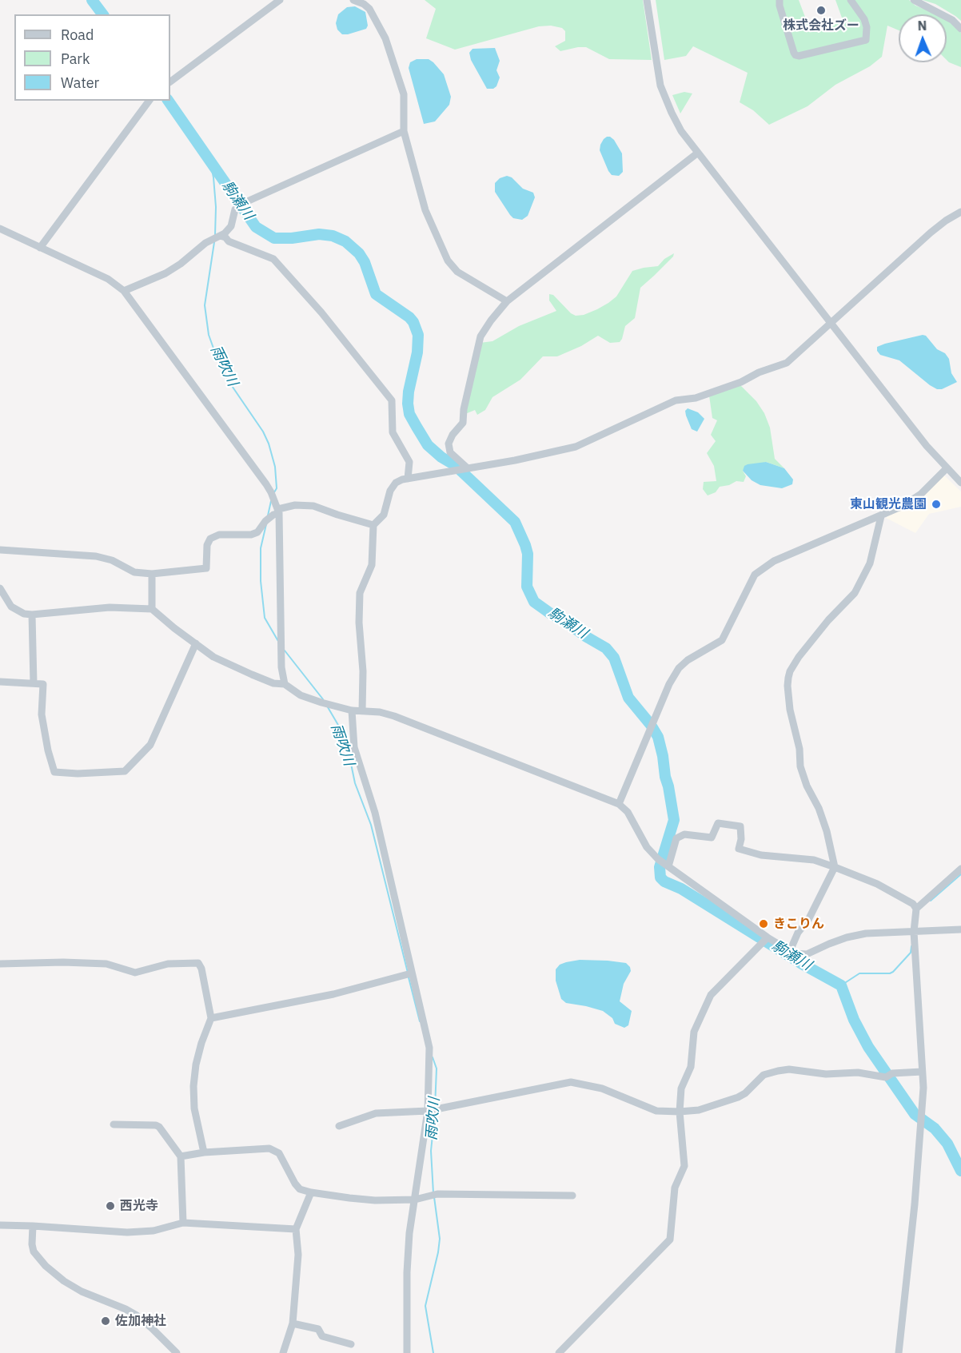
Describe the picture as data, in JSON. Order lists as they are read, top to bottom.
{
  "water": ["駒瀬川", "雨吹川"],
  "places": [
    "株式会社ズー",
    "東山観光農園",
    "きこりん",
    "西光寺",
    "佐加神社"
  ],
  "legend": ["Road", "Park", "Water"],
  "north": "top"
}
